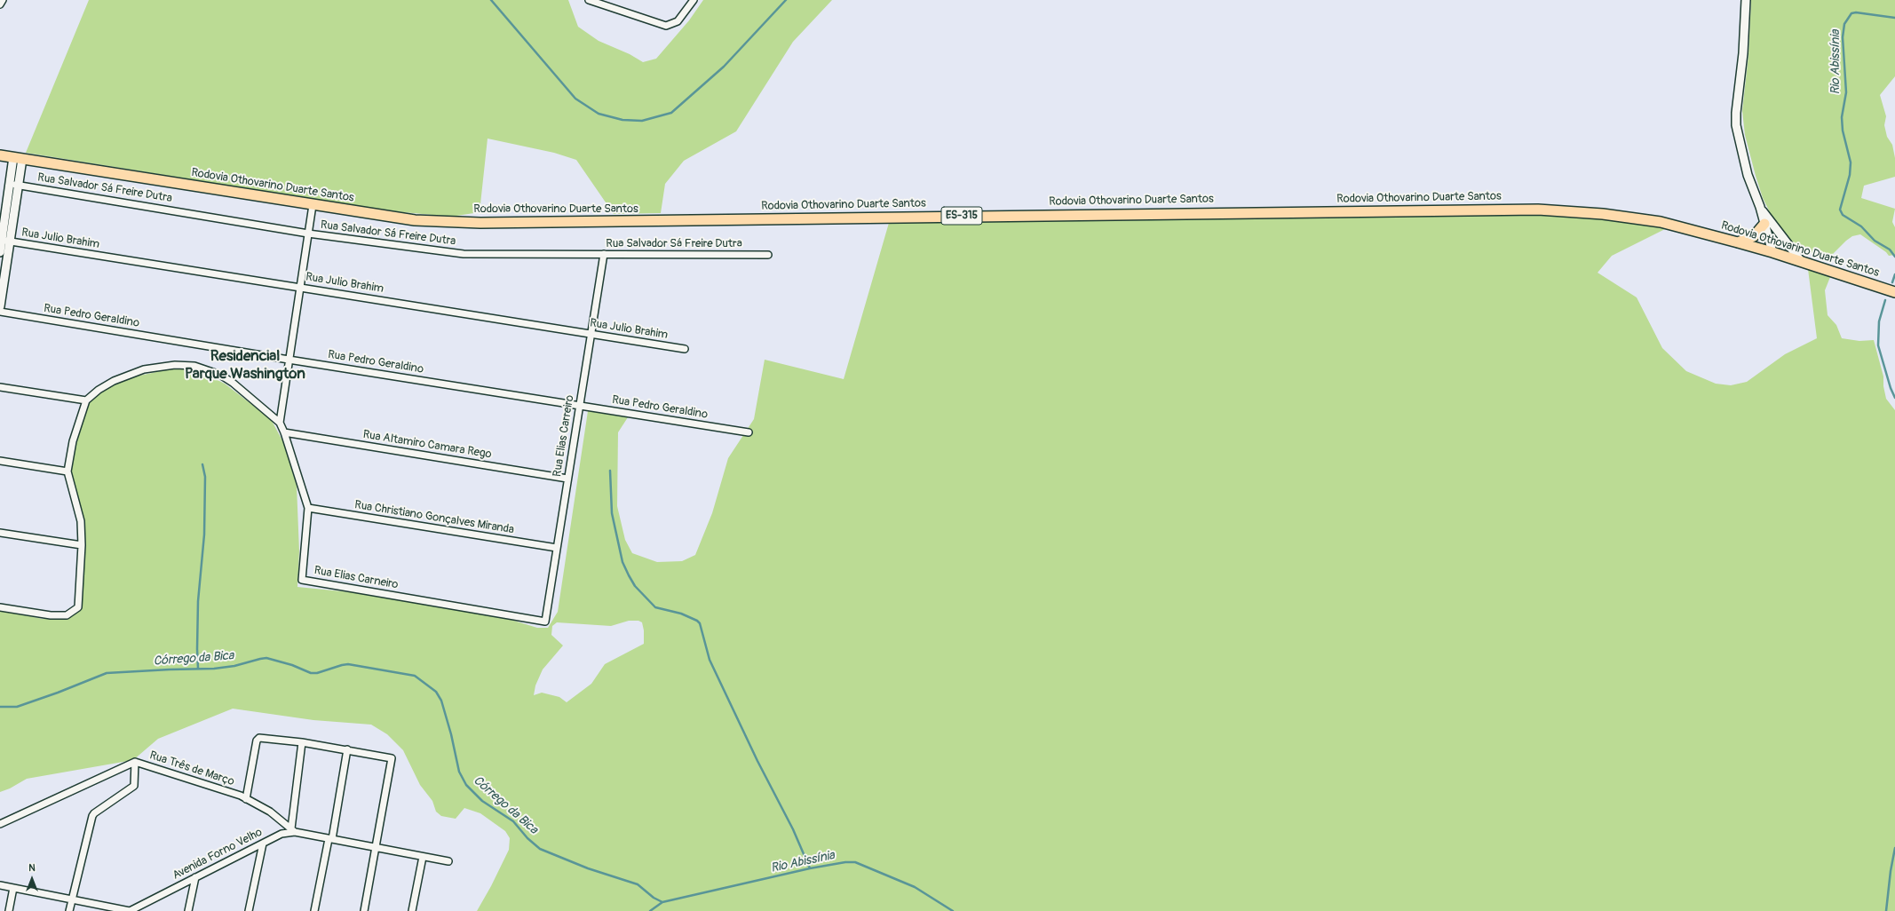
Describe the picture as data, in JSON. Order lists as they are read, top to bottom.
{
  "streets": {
    "main road": ["Rodovia Othovarino Duarte Santos", "ES-315"],
    "street": [
      "Rua Salvador Sá Freire Dutra",
      "Rua Julio Brahim",
      "Rua Pedro Geraldino",
      "Rua Elias Carreiro",
      "Rua Altamiro Camara Rego",
      "Rua Christiano Gonçalves Miranda",
      "Rua Elias Carneiro",
      "Rua Três de Março",
      "Avenida Forno Velho"
    ]
  },
  "crossings": [
    ["Rua Salvador Sá Freire Dutra", "Rua Elias Carreiro"],
    ["Rua Julio Brahim", "Rua Elias Carreiro"],
    ["Rua Pedro Geraldino", "Rua Elias Carreiro"],
    ["Rua Elias Carreiro", "Rua Altamiro Camara Rego"],
    ["Rua Elias Carreiro", "Rua Christiano Gonçalves Miranda"],
    ["Rua Elias Carreiro", "Rua Elias Carneiro"],
    ["Rua Altamiro Camara Rego", "Rua Elias Carneiro"],
    ["Rua Christiano Gonçalves Miranda", "Rua Elias Carneiro"],
    ["Rua Três de Março", "Avenida Forno Velho"]
  ],
  "districts": ["Residencial Parque Washington"],
  "water": ["Rio Abissínia", "Córrego da Bica"],
  "north": "top"
}
